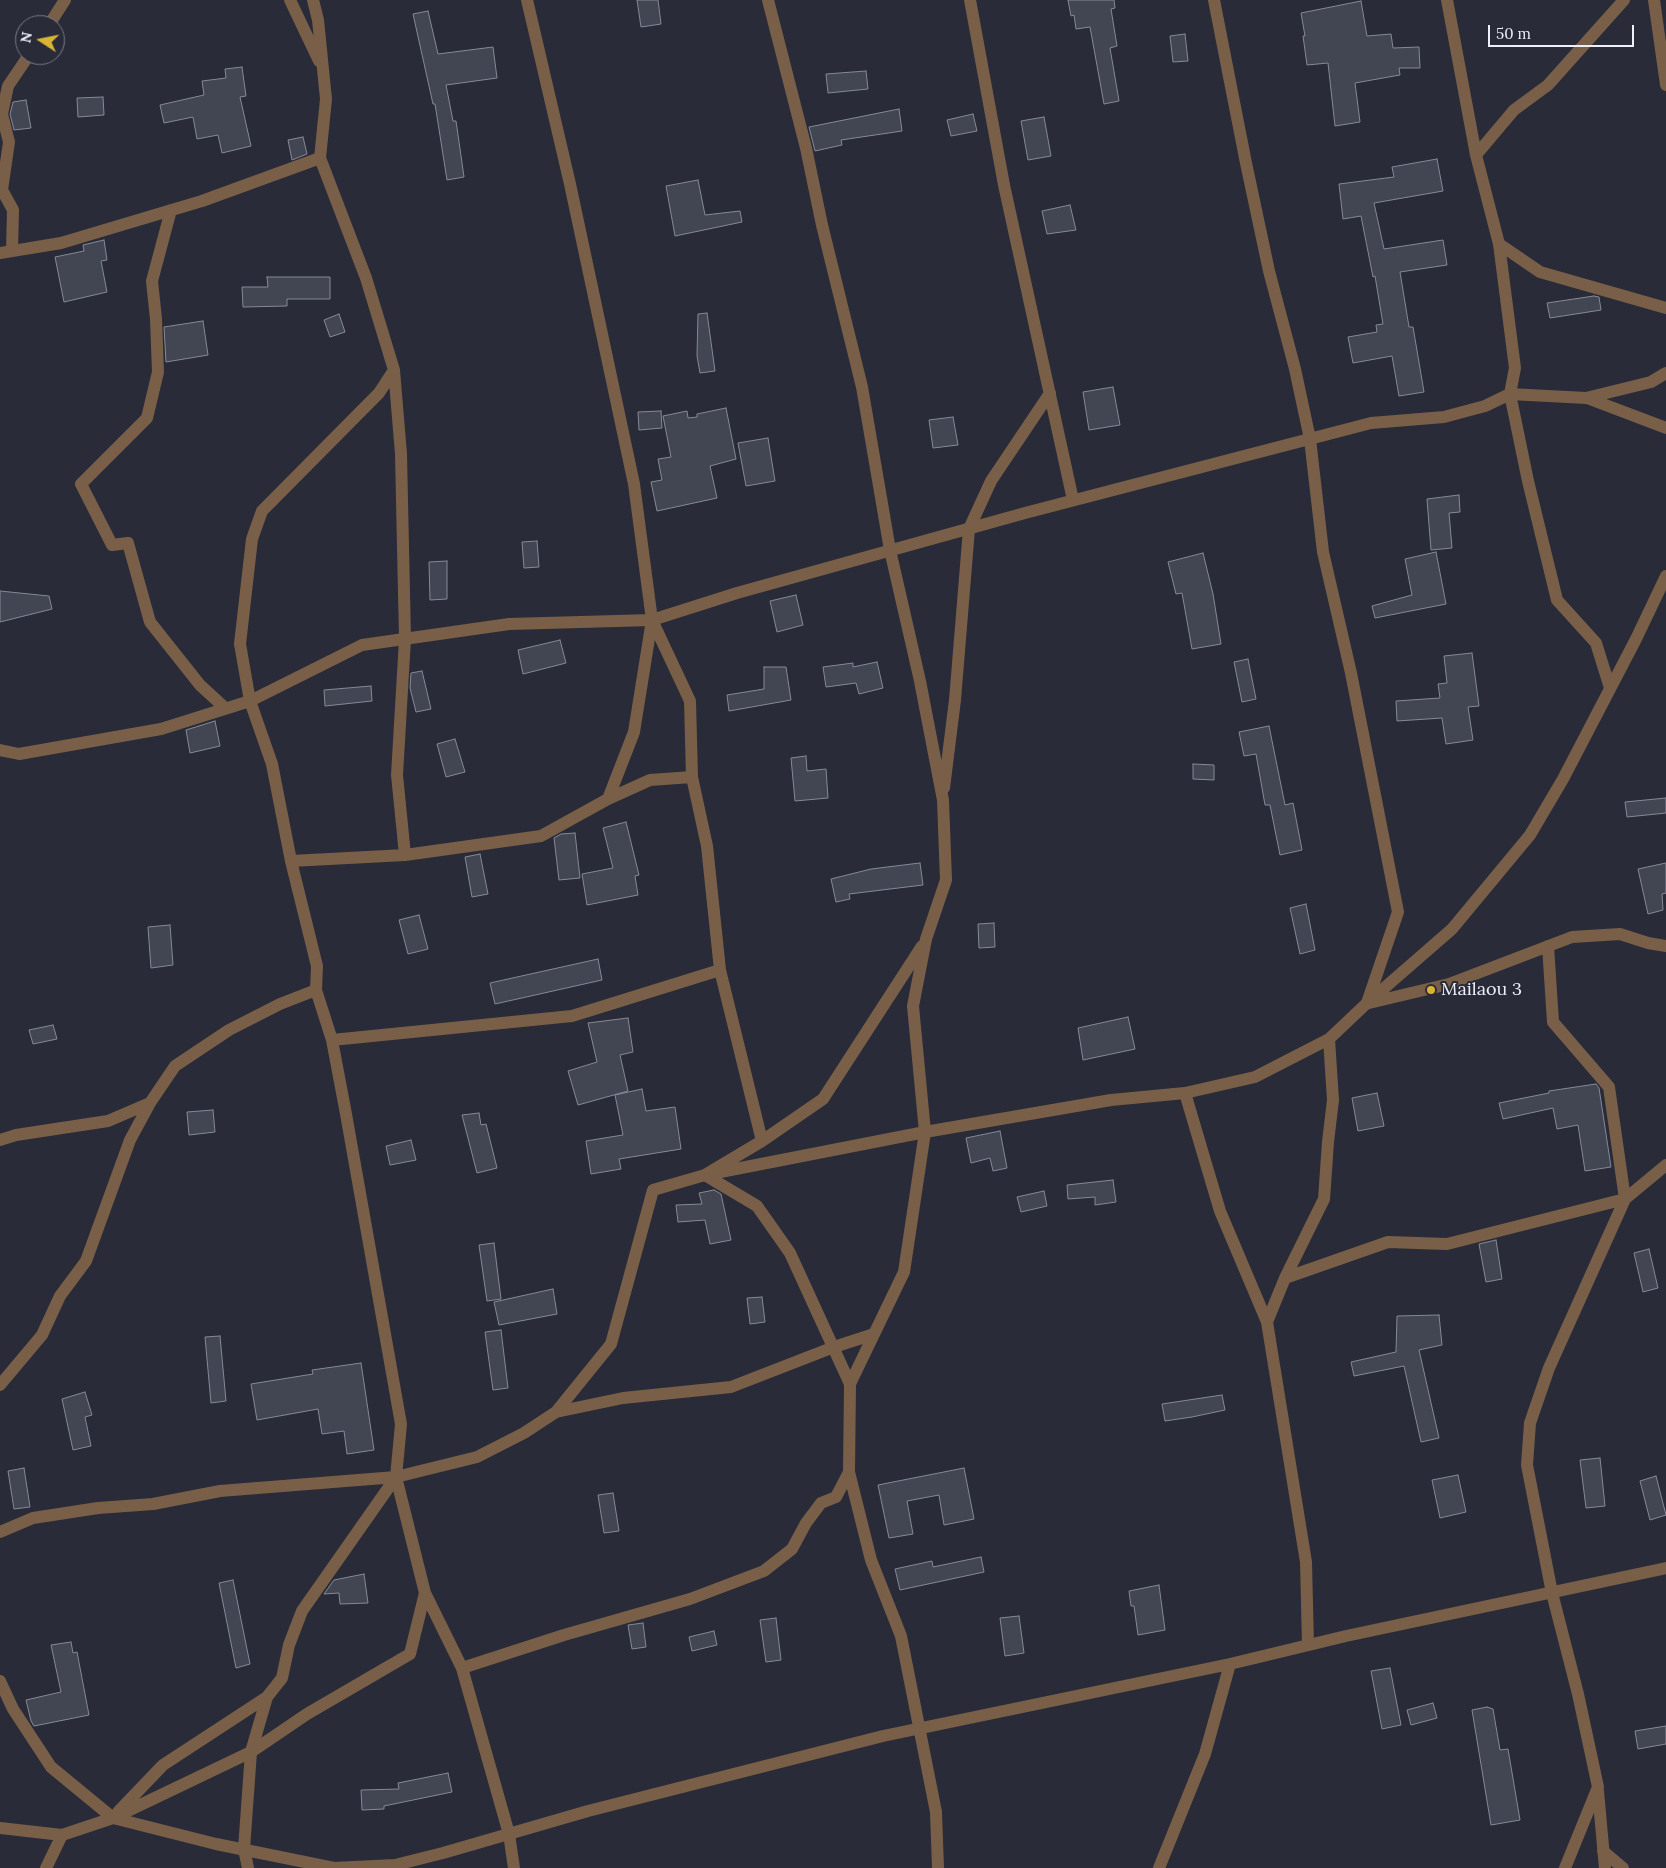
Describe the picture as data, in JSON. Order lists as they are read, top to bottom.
{
  "places": ["Mailaou 3"],
  "scale_bar": "50 m",
  "north": "left"
}
